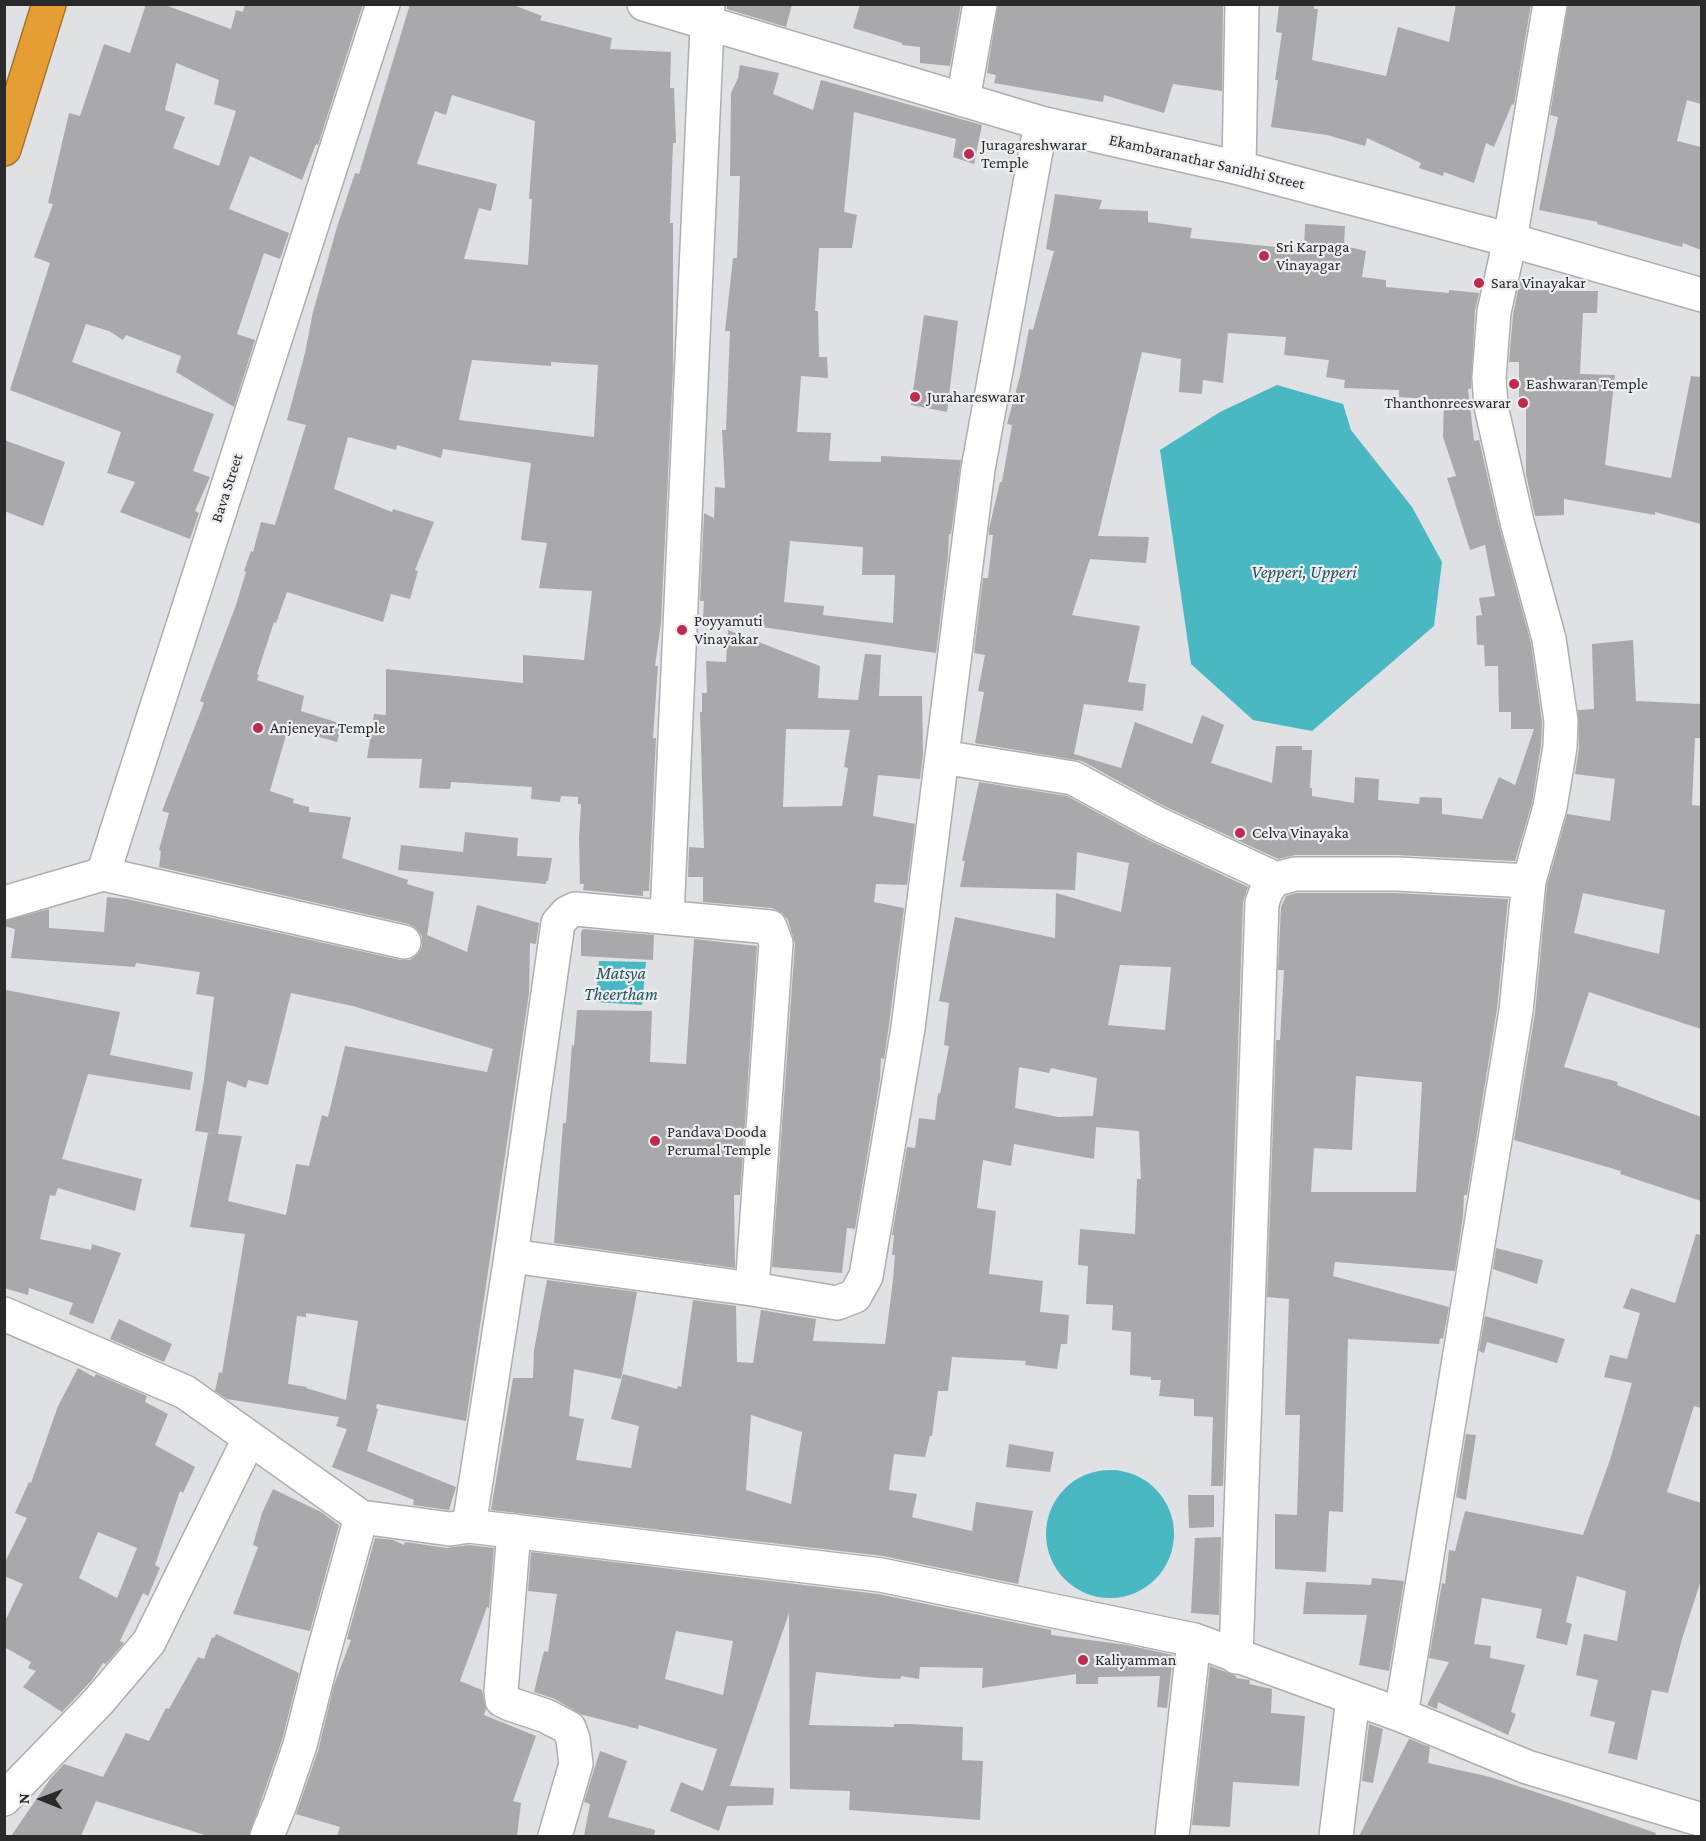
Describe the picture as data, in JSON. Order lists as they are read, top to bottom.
{
  "streets": {
    "street": ["Ekambaranathar Sanidhi Street", "Bava Street"]
  },
  "water": ["Vepperi, Upperi", "Matsya Theertham"],
  "places": [
    "Juragareshwarar Temple",
    "Sri Karpaga Vinayagar",
    "Sara Vinayakar",
    "Eashwaran Temple",
    "Jurahareswarar",
    "Thanthonreeswarar",
    "Poyyamuti Vinayakar",
    "Anjeneyar Temple",
    "Celva Vinayaka",
    "Pandava Dooda Perumal Temple",
    "Kaliyamman"
  ],
  "north": "left"
}
